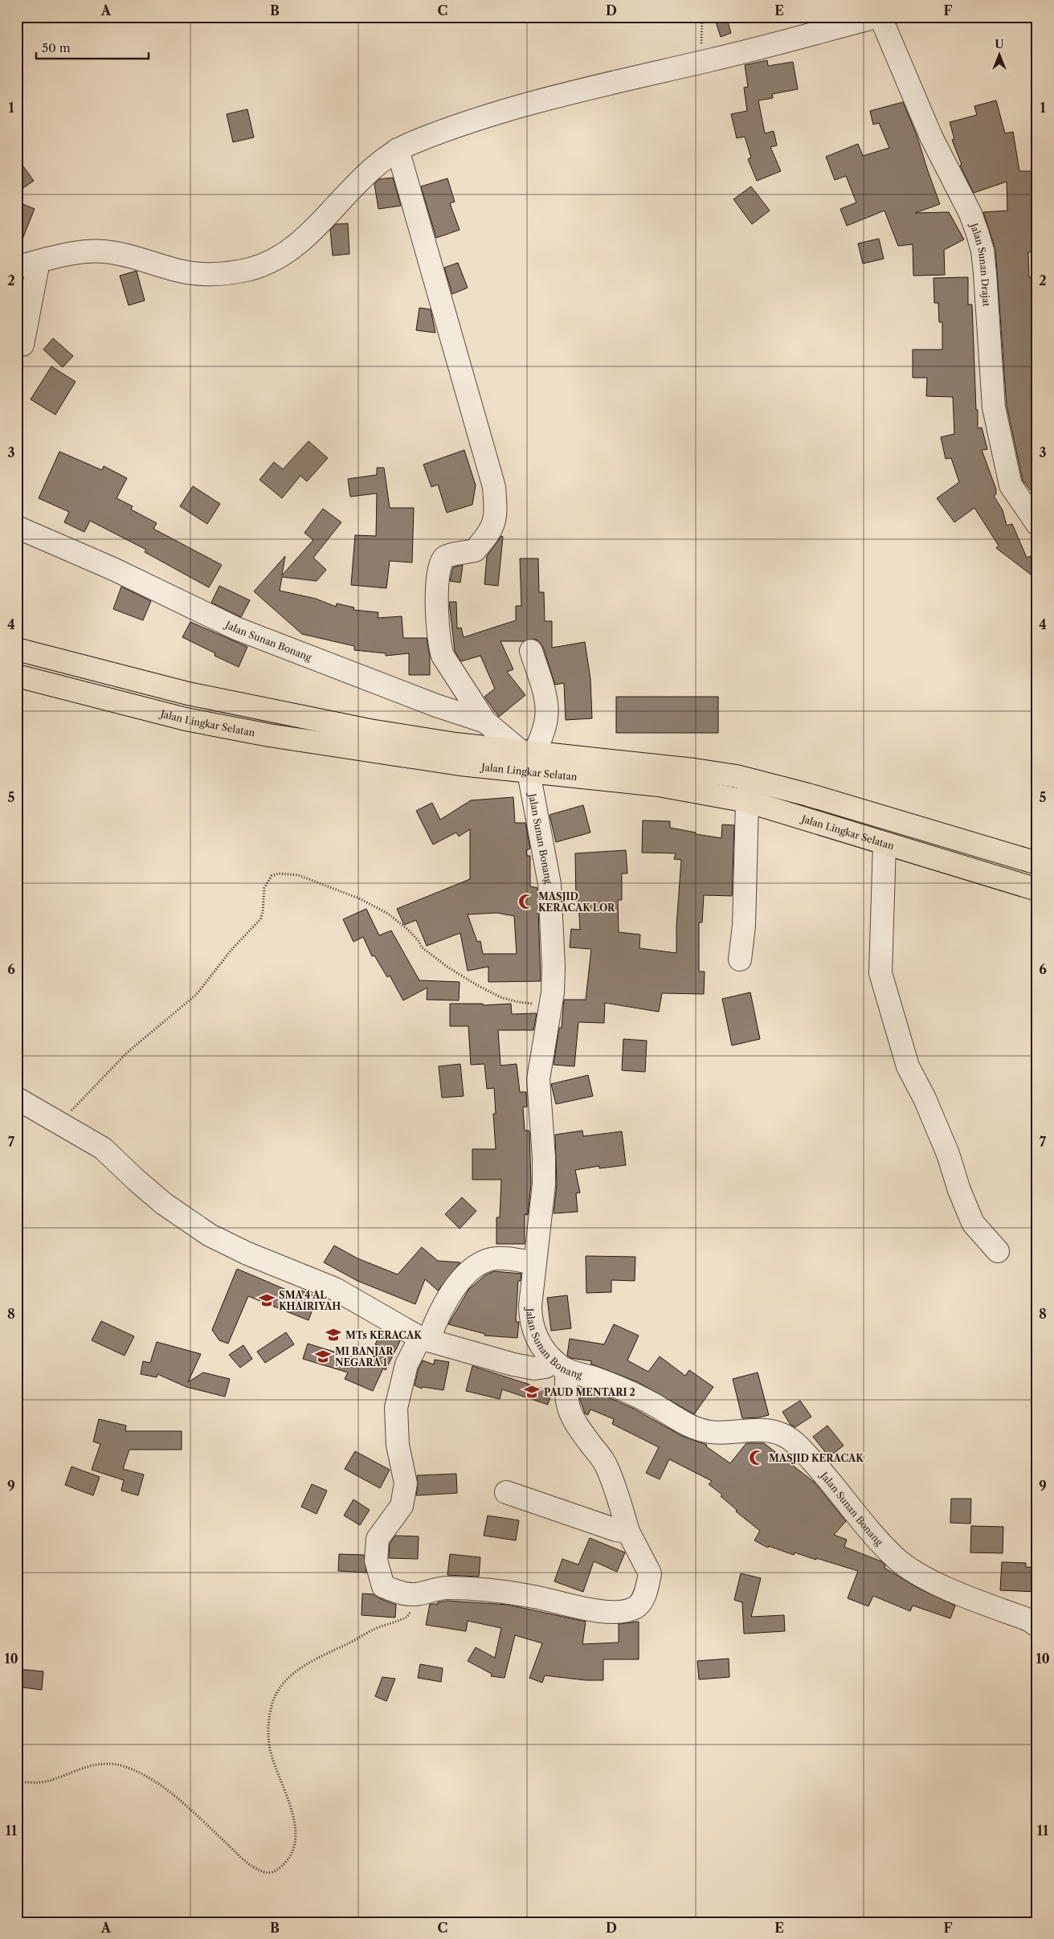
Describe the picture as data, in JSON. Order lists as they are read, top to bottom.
{
  "streets": {
    "highway": ["Jalan Lingkar Selatan"],
    "street": ["Jalan Sunan Drajat", "Jalan Sunan Bonang"]
  },
  "crossings": [
    ["Jalan Sunan Bonang", "Jalan Lingkar Selatan"]
  ],
  "places": {
    "mosque": ["MASJID KERACAK LOR", "MASJID KERACAK"],
    "school or university": [
      "SMA 4 AL KHAIRIYAH",
      "MTs KERACAK",
      "MI BANJAR NEGARA 1",
      "PAUD MENTARI 2"
    ]
  },
  "scale_bar": "50 m",
  "north": "top",
  "grid": {
    "columns": [
      "A",
      "B",
      "C",
      "D",
      "E",
      "F"
    ],
    "rows": [
      "1",
      "2",
      "3",
      "4",
      "5",
      "6",
      "7",
      "8",
      "9",
      "10",
      "11"
    ]
  }
}
